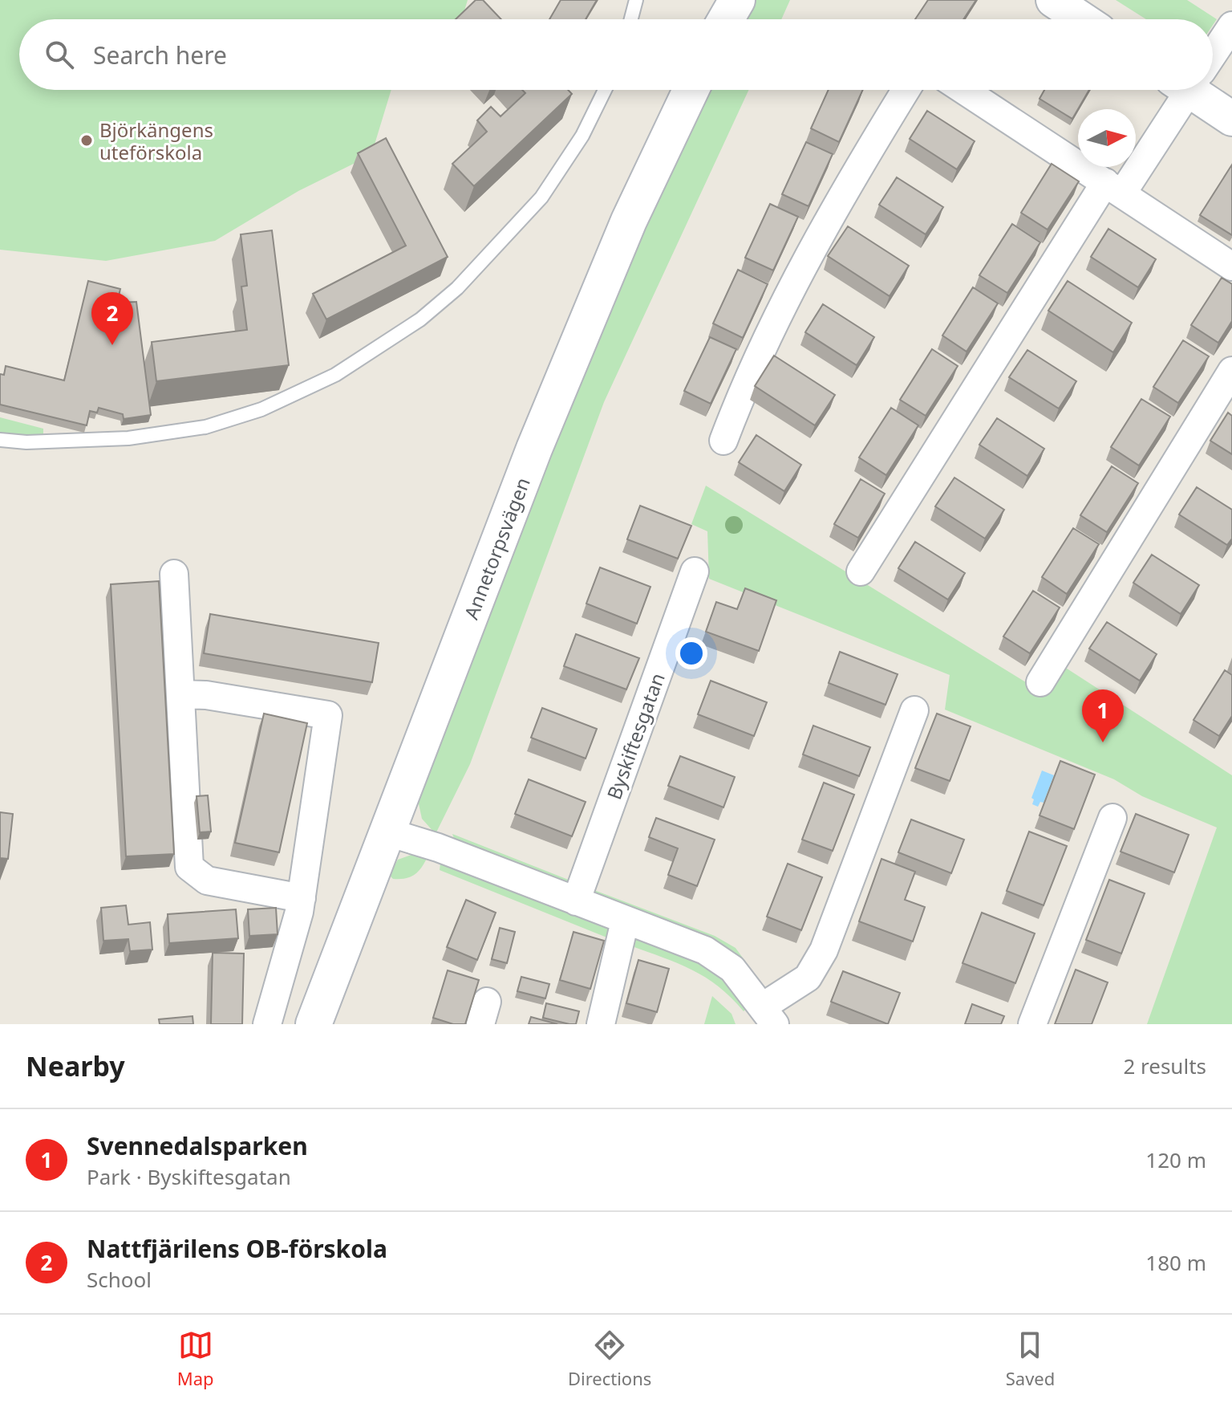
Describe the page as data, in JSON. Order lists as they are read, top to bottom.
{
  "streets": {
    "main road": ["Annetorpsvägen"],
    "street": ["Byskiftesgatan"]
  },
  "places": ["Björkängens uteförskola"],
  "north": "right",
  "page": {
    "search": "Search here",
    "pins": ["2", "1"],
    "heading": ["Nearby", "2 results"],
    "list": [
      {
        "mark": "1",
        "name": "Svennedalsparken",
        "note": "Park · Byskiftesgatan",
        "value": "120 m"
      },
      {
        "mark": "2",
        "name": "Nattfjärilens OB-förskola",
        "note": "School",
        "value": "180 m"
      }
    ],
    "nav": ["Map", "Directions", "Saved"]
  }
}
